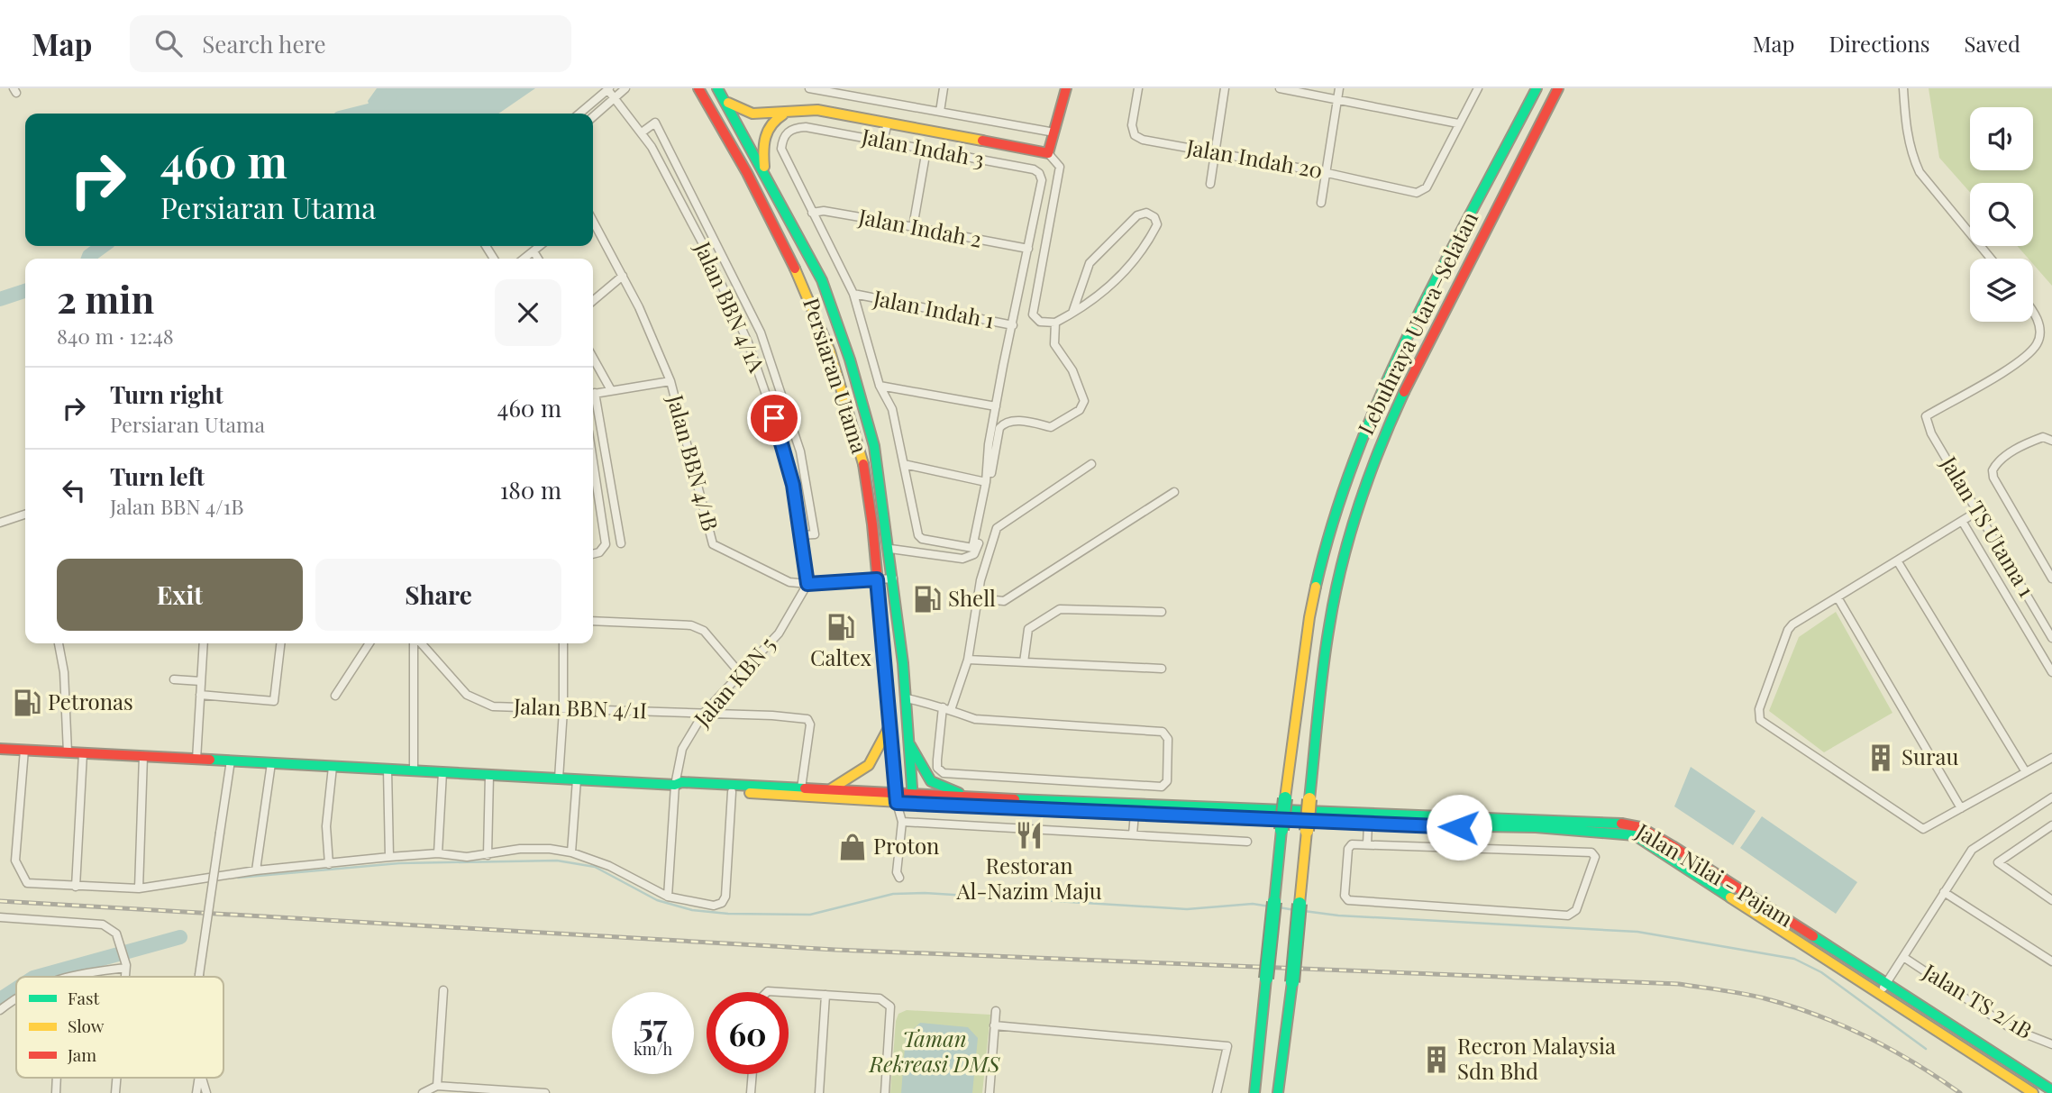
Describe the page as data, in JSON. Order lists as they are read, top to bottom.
{
  "streets": {
    "main road": ["Lebuhraya Utara–Selatan", "Persiaran Utama", "Jalan Nilai - Pajam"],
    "street": [
      "Jalan Indah 3",
      "Jalan Indah 20",
      "Jalan Indah 2",
      "Jalan BBN 4/1A",
      "Jalan Indah 1",
      "Jalan BBN 4/1B",
      "Jalan TS Utama 1",
      "Jalan KBN 5",
      "Jalan BBN 4/1I",
      "Jalan TS 2/1B"
    ]
  },
  "crossings": [
    ["Jalan Indah 3", "Jalan Indah 2"],
    ["Jalan BBN 4/1A", "Jalan BBN 4/1B"],
    ["Jalan BBN 4/1A", "Jalan KBN 5"],
    ["Persiaran Utama", "Jalan BBN 4/1B"],
    ["Persiaran Utama", "Jalan Nilai - Pajam"],
    ["Jalan BBN 4/1B", "Jalan KBN 5"],
    ["Jalan KBN 5", "Jalan BBN 4/1I"]
  ],
  "parks": ["Taman Rekreasi DMS"],
  "places": {
    "fuel station": ["Shell", "Caltex", "Petronas"],
    "building": ["Surau", "Recron Malaysia Sdn Bhd"],
    "restaurant": ["Restoran Al-Nazim Maju"],
    "shop": ["Proton"]
  },
  "legend": ["Fast", "Slow", "Jam"],
  "page": {
    "header": "Map",
    "search": "Search here",
    "nav": ["Map", "Directions", "Saved"],
    "turn": ["460 m", "Persiaran Utama"],
    "heading": ["2 min", "840 m · 12:48"],
    "list": [
      {
        "name": "Turn right",
        "note": "Persiaran Utama",
        "value": "460 m"
      },
      {
        "name": "Turn left",
        "note": "Jalan BBN 4/1B",
        "value": "180 m"
      }
    ],
    "buttons": ["Exit", "Share"],
    "speed": "57 km/h",
    "limit": "60"
  }
}
